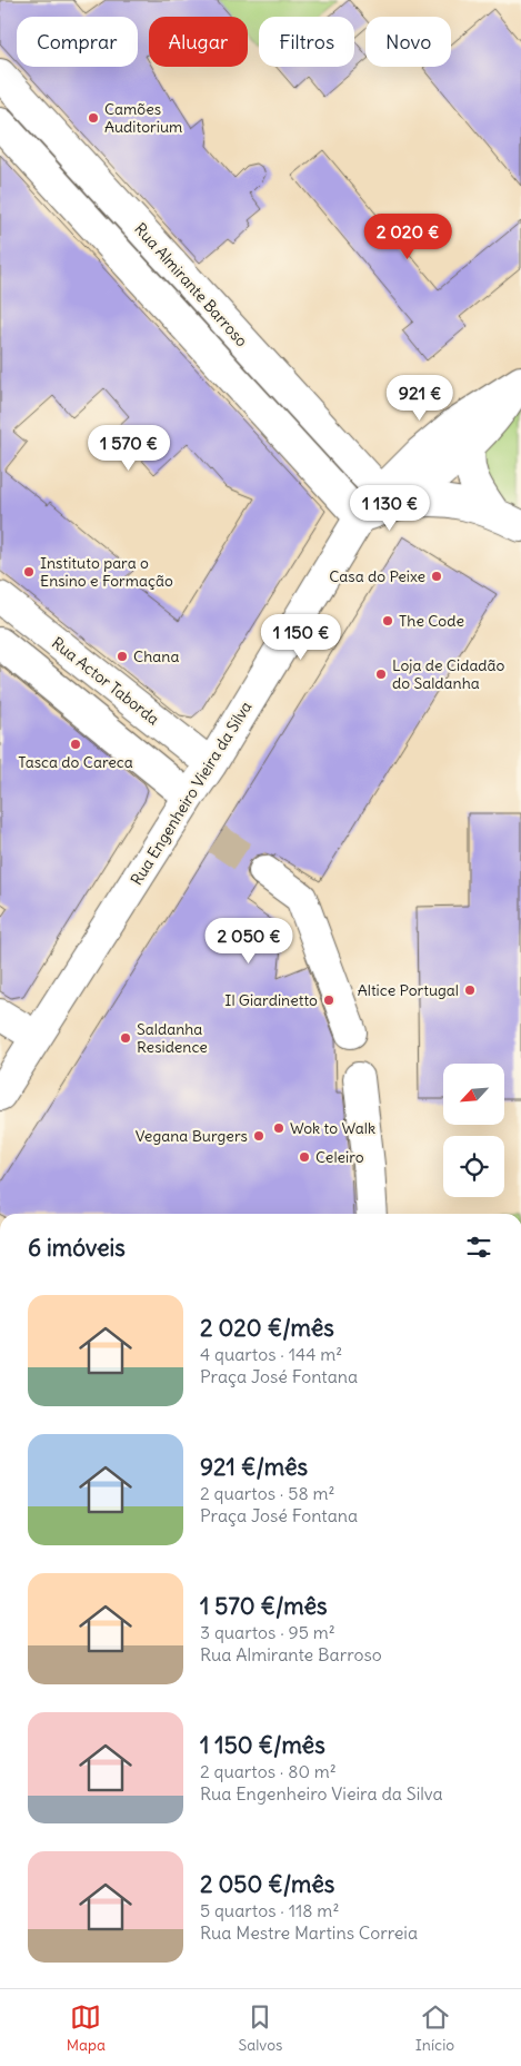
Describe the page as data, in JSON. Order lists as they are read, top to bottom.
{
  "streets": {
    "street": ["Rua Almirante Barroso", "Rua Actor Taborda", "Rua Engenheiro Vieira da Silva"]
  },
  "crossings": [
    ["Rua Almirante Barroso", "Rua Engenheiro Vieira da Silva"],
    ["Rua Actor Taborda", "Rua Engenheiro Vieira da Silva"]
  ],
  "places": [
    "Camões Auditorium",
    "Instituto para o Ensino e Formação",
    "Casa do Peixe",
    "The Code",
    "Chana",
    "Loja de Cidadão do Saldanha",
    "Tasca do Careca",
    "Altice Portugal",
    "Il Giardinetto",
    "Saldanha Residence",
    "Wok to Walk",
    "Vegana Burgers",
    "Celeiro"
  ],
  "north": "bottom left",
  "page": {
    "chip": [
      "Comprar",
      "Alugar",
      "Filtros",
      "Novo"
    ],
    "price": [
      "2 020 €",
      "921 €",
      "1 570 €",
      "1 130 €",
      "1 150 €",
      "2 050 €"
    ],
    "heading": "6 imóveis",
    "list": [
      {
        "name": "2 020 €/mês",
        "note": "4 quartos · 144 m² · Praça José Fontana"
      },
      {
        "name": "921 €/mês",
        "note": "2 quartos · 58 m² · Praça José Fontana"
      },
      {
        "name": "1 570 €/mês",
        "note": "3 quartos · 95 m² · Rua Almirante Barroso"
      },
      {
        "name": "1 150 €/mês",
        "note": "2 quartos · 80 m² · Rua Engenheiro Vieira da Silva"
      },
      {
        "name": "2 050 €/mês",
        "note": "5 quartos · 118 m² · Rua Mestre Martins Correia"
      }
    ],
    "tabs": ["Mapa", "Salvos", "Início"]
  }
}
